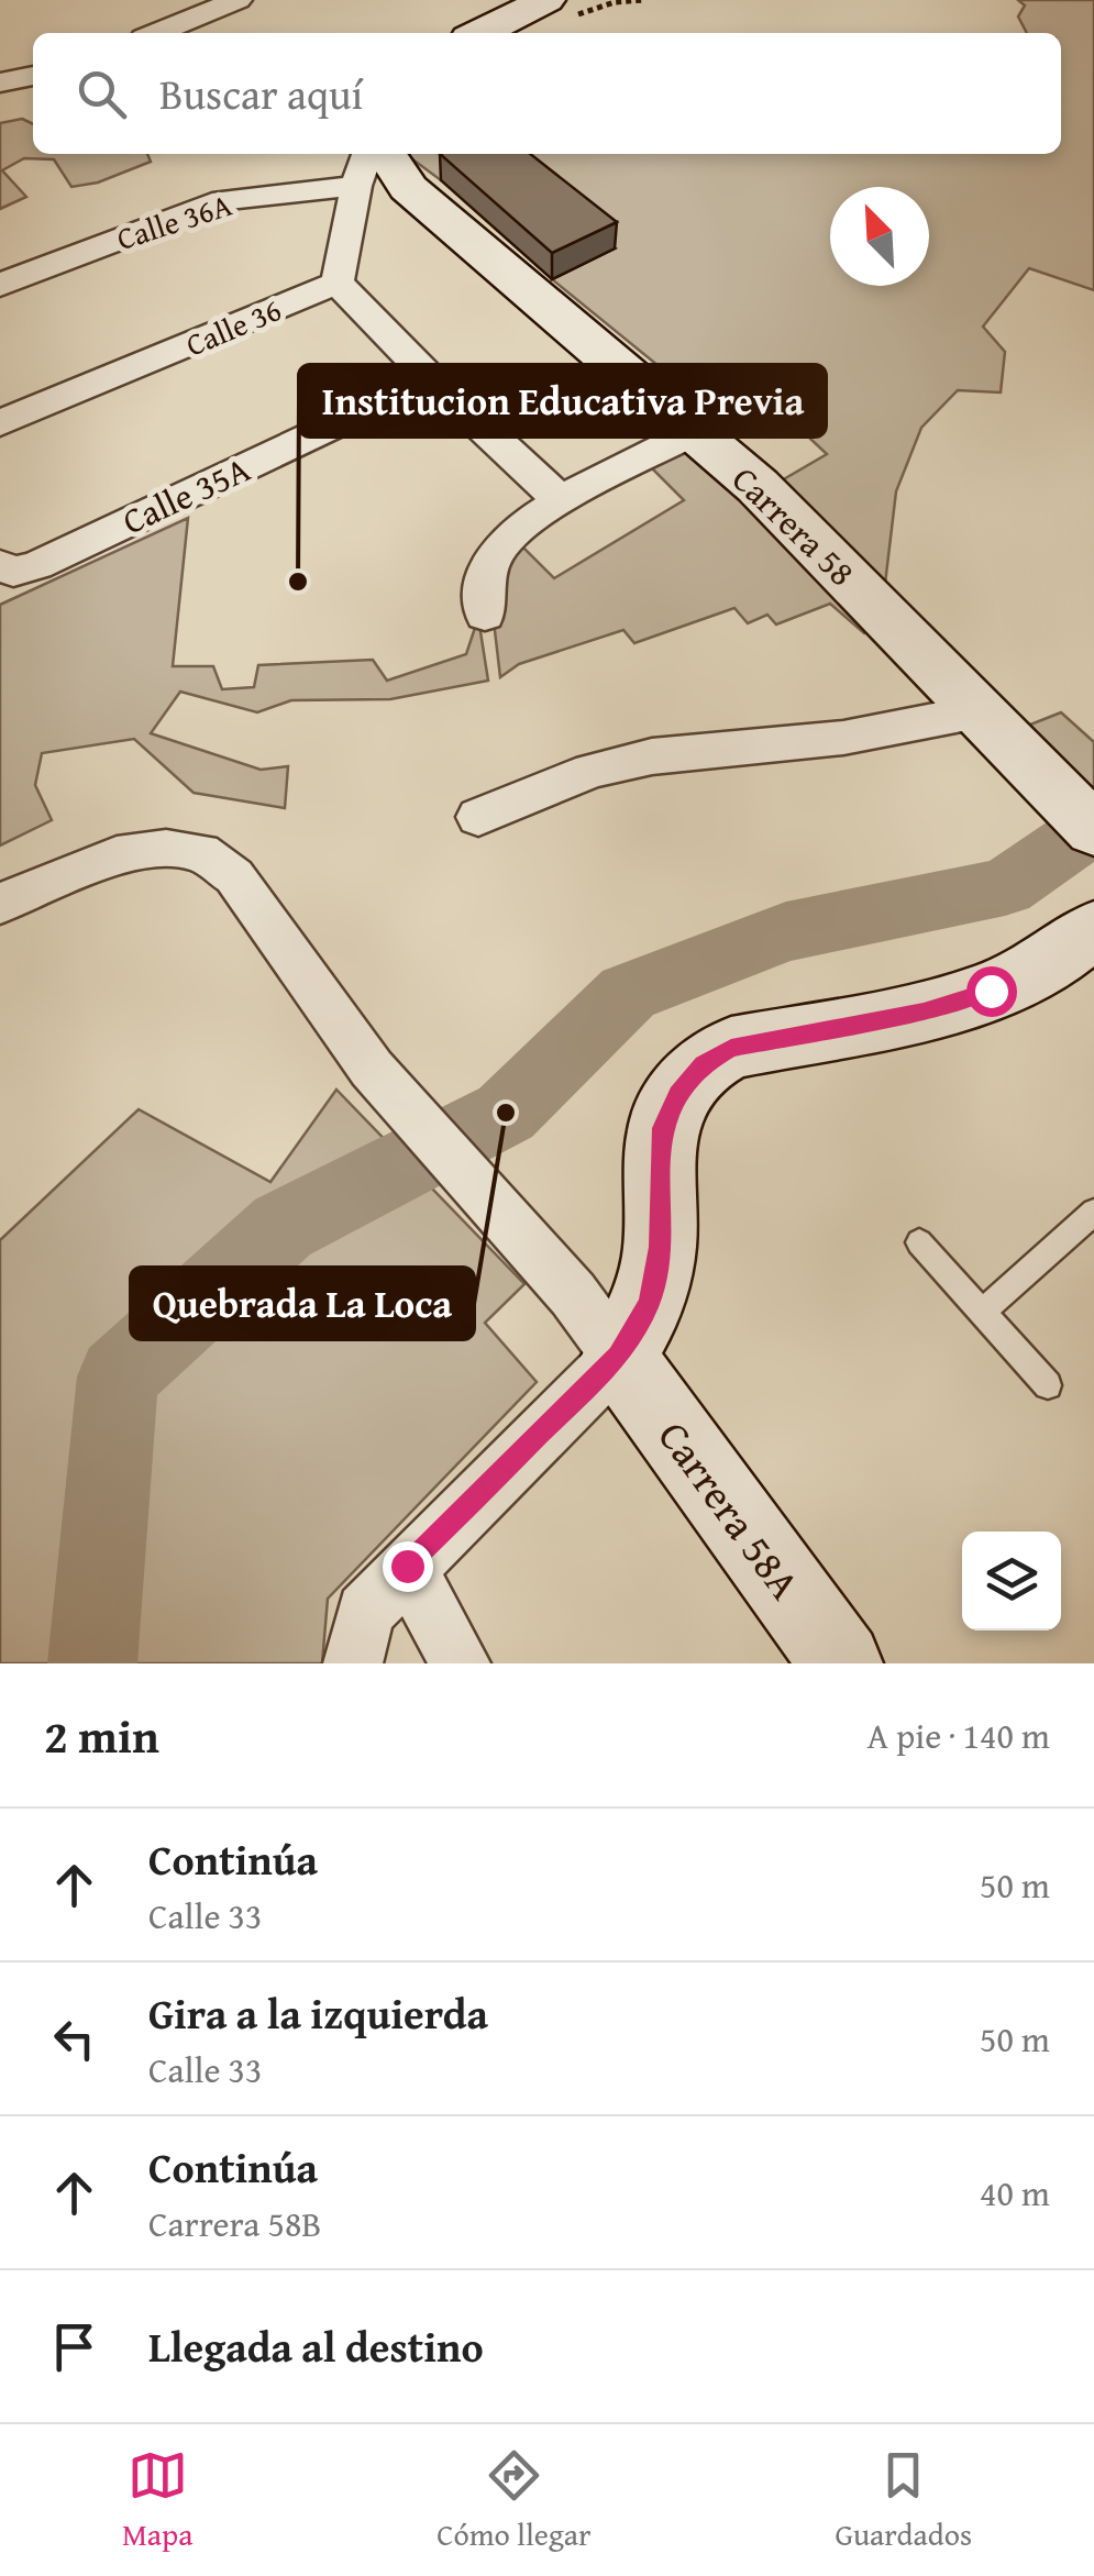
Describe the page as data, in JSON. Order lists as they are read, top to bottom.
{
  "streets": {
    "main road": ["Carrera 58", "Carrera 58A"],
    "street": ["Calle 36A", "Calle 36", "Calle 35A"]
  },
  "crossings": [
    ["Calle 36A", "Carrera 58"]
  ],
  "places": ["Institucion Educativa Previa", "Quebrada La Loca"],
  "north": "top left",
  "page": {
    "search": "Buscar aquí",
    "heading": ["2 min", "A pie · 140 m"],
    "list": [
      ["Continúa", "Calle 33", "50 m"],
      ["Gira a la izquierda", "Calle 33", "50 m"],
      ["Continúa", "Carrera 58B", "40 m"],
      "Llegada al destino"
    ],
    "nav": ["Mapa", "Cómo llegar", "Guardados"]
  }
}
